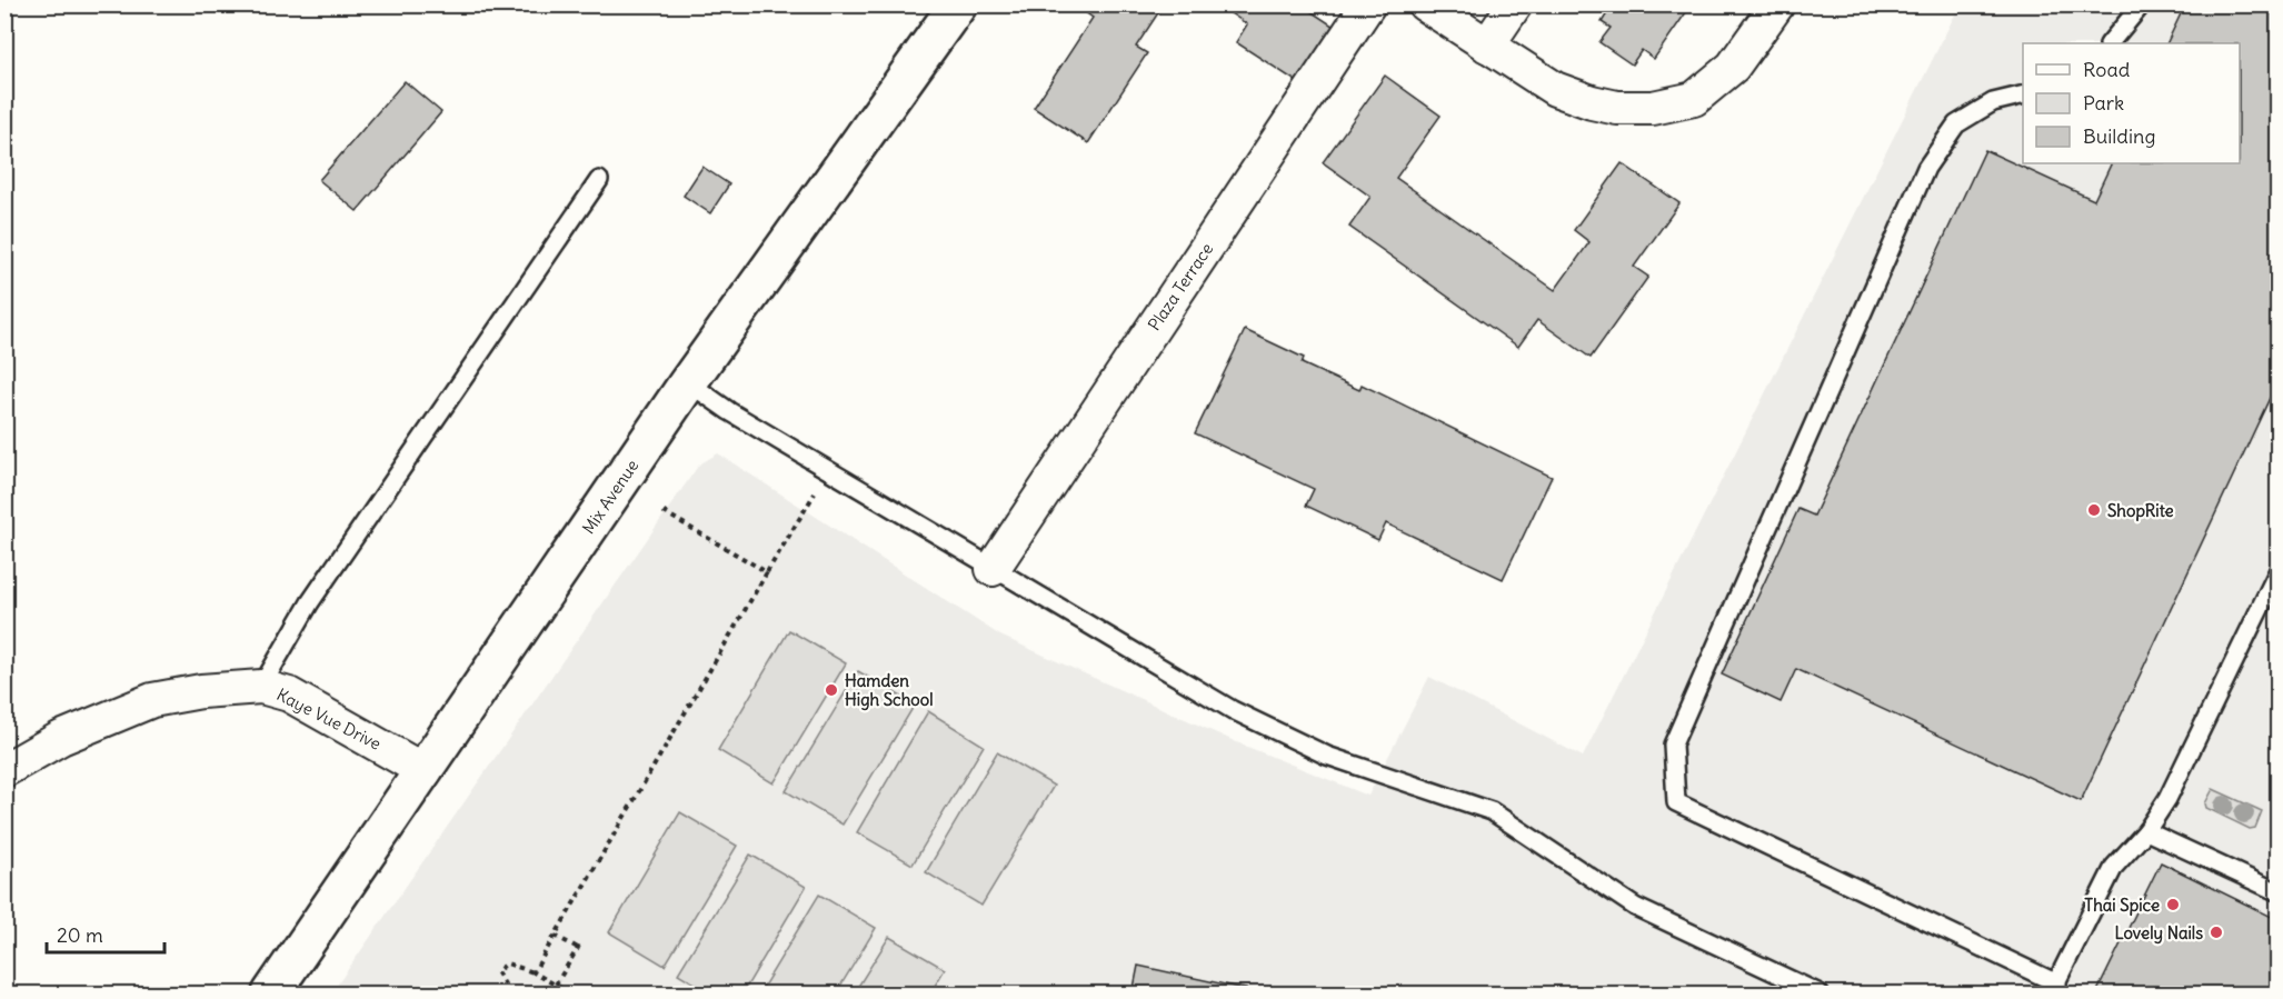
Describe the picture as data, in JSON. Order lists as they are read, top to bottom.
{
  "streets": {
    "street": ["Plaza Terrace", "Mix Avenue", "Kaye Vue Drive"]
  },
  "crossings": [
    ["Mix Avenue", "Kaye Vue Drive"]
  ],
  "places": [
    "ShopRite",
    "Hamden High School",
    "Thai Spice",
    "Lovely Nails"
  ],
  "legend": ["Road", "Park", "Building"],
  "scale_bar": "20 m"
}
